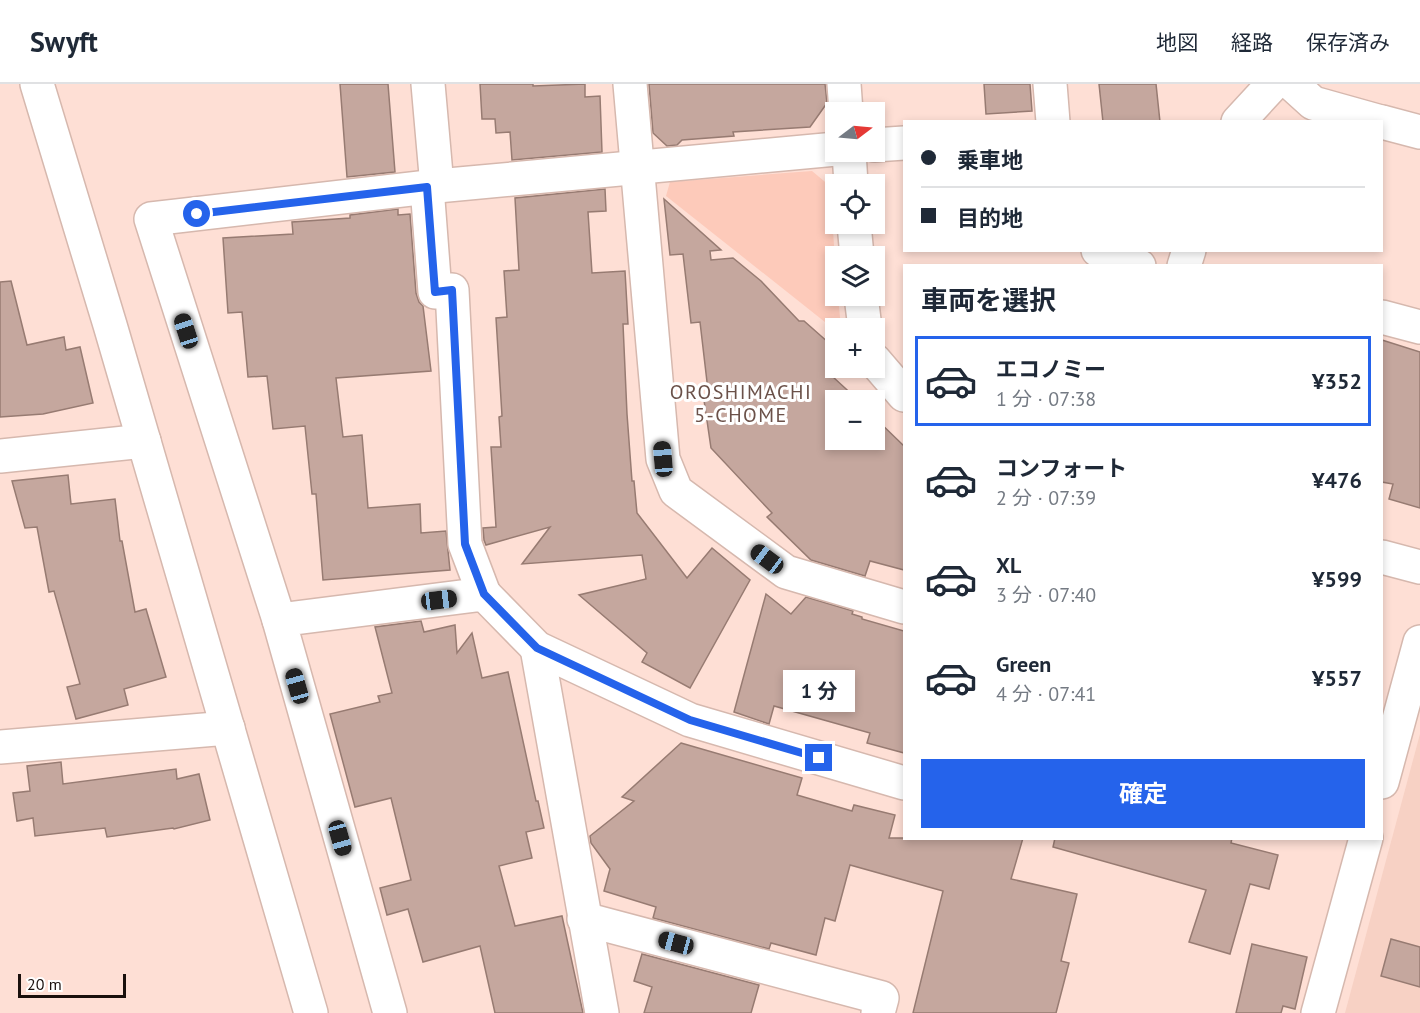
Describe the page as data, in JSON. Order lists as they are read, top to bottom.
{
  "districts": ["OROSHIMACHI 5-CHOME"],
  "scale_bar": "20 m",
  "north": "right",
  "page": {
    "header": "Swyft",
    "nav": ["地図", "経路", "保存済み"],
    "map_buttons": ["+", "−"],
    "banner": ["乗車地", "目的地"],
    "heading": "車両を選択",
    "list": [
      {
        "name": "エコノミー",
        "note": "1 分 · 07:38",
        "value": "¥352"
      },
      {
        "name": "コンフォート",
        "note": "2 分 · 07:39",
        "value": "¥476"
      },
      {
        "name": "XL",
        "note": "3 分 · 07:40",
        "value": "¥599"
      },
      {
        "name": "Green",
        "note": "4 分 · 07:41",
        "value": "¥557"
      }
    ],
    "bubble": "1 分",
    "buttons": "確定",
    "scale": "20 m"
  }
}
